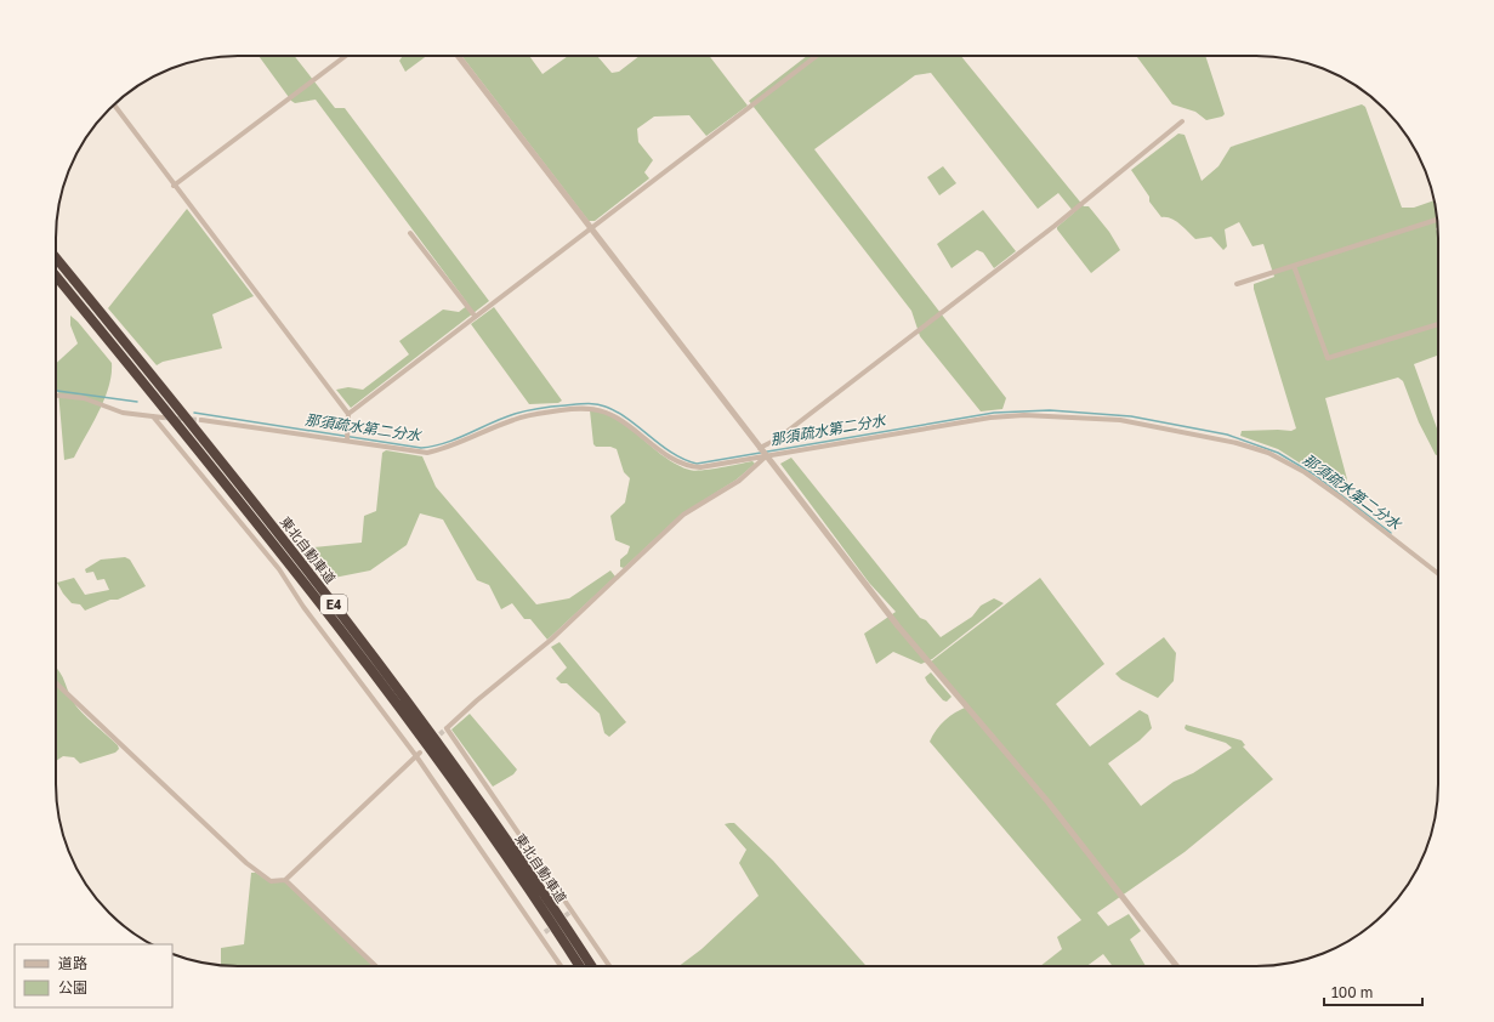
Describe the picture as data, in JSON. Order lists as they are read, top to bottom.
{
  "streets": {
    "highway": ["東北自動車道", "E4"]
  },
  "water": ["那須疏水第二分水"],
  "legend": ["道路", "公園"],
  "scale_bar": "100 m"
}
